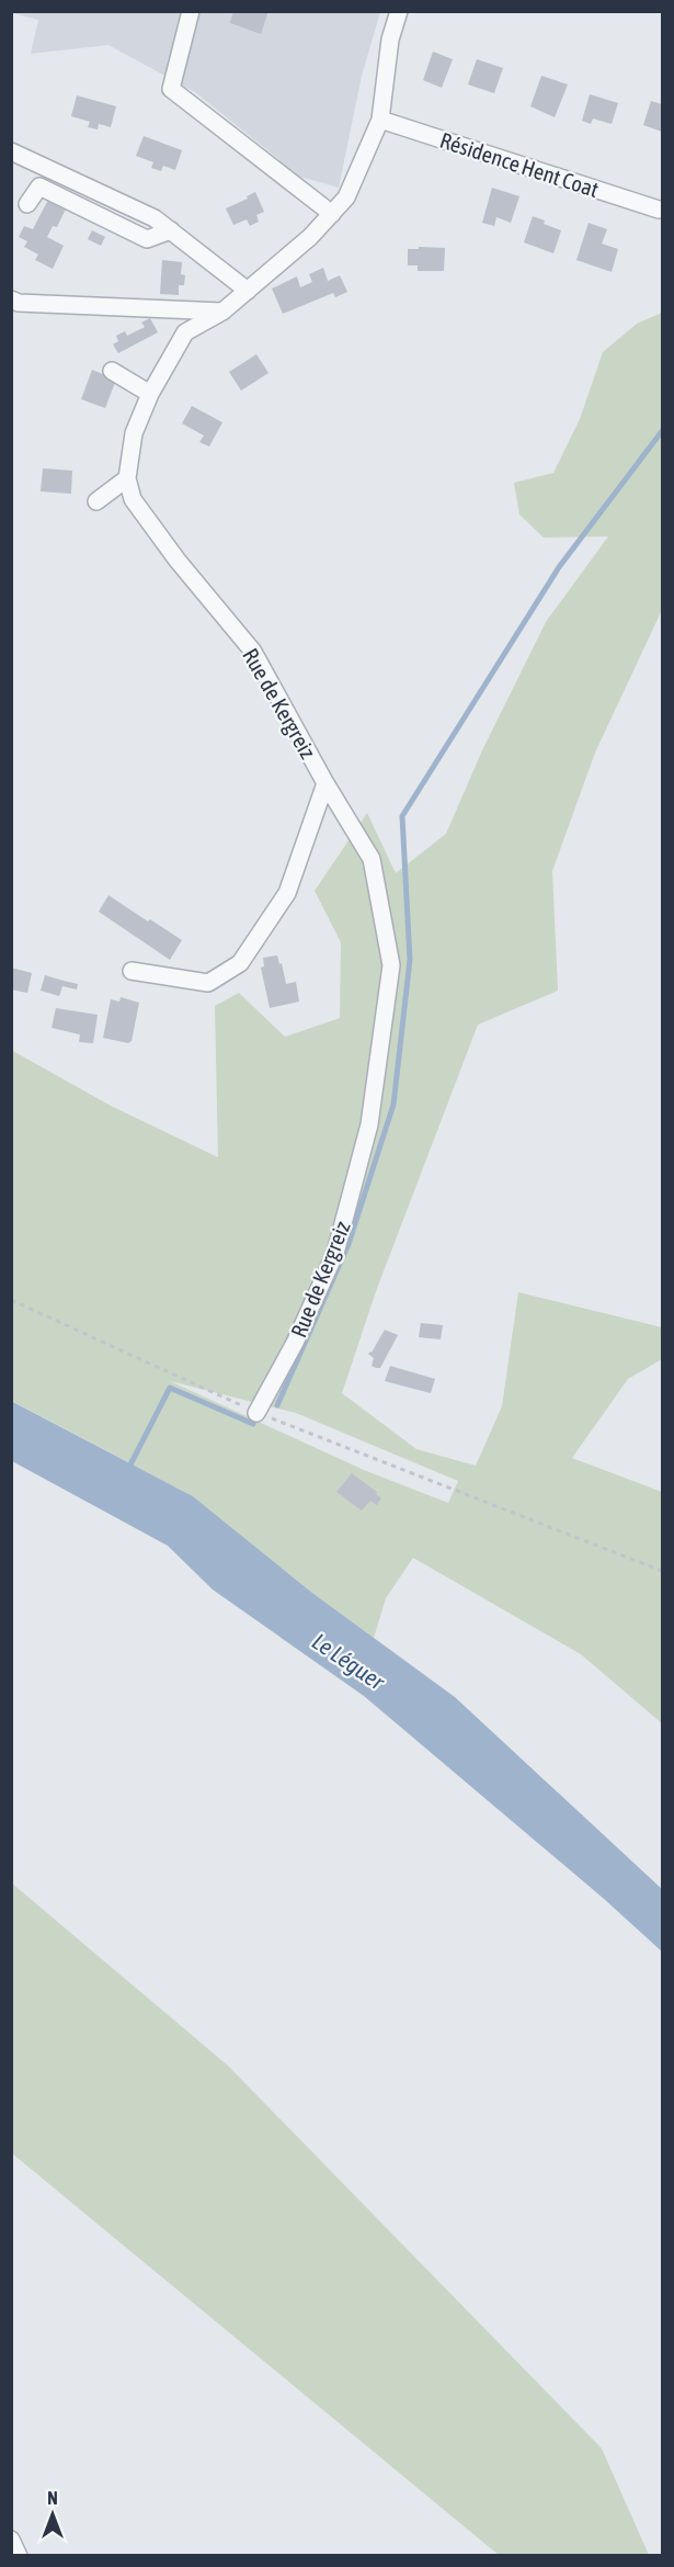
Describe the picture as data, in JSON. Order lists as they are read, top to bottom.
{
  "streets": {
    "street": ["Résidence Hent Coat", "Rue de Kergreiz"]
  },
  "water": ["Le Léguer"],
  "north": "top"
}
